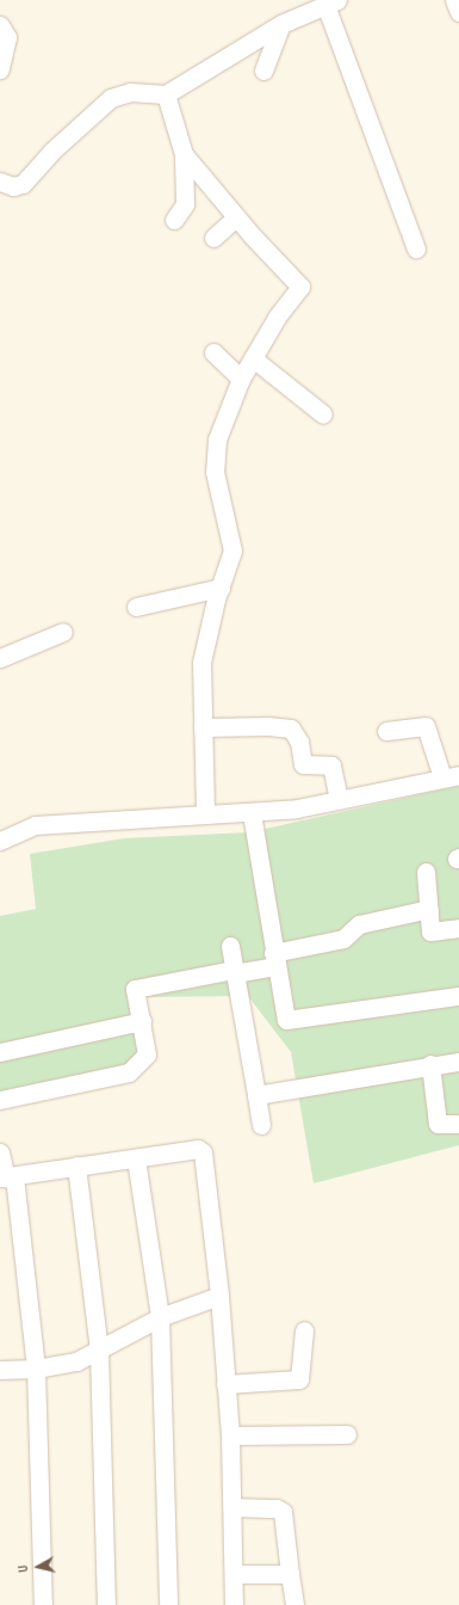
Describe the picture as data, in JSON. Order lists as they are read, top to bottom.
{
  "north": "left"
}
